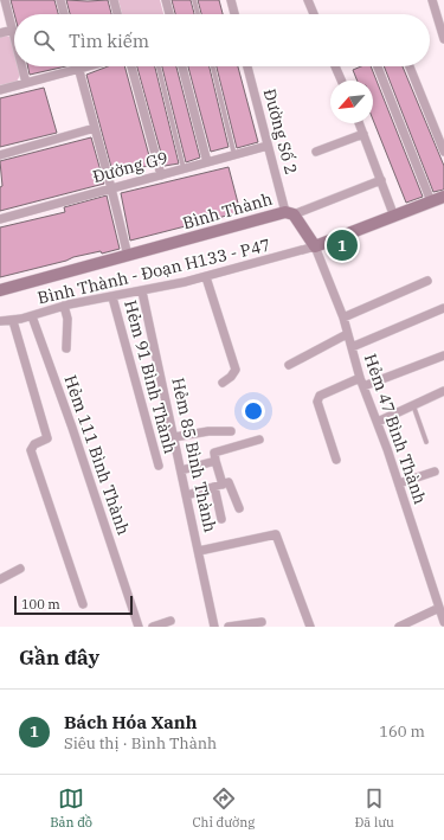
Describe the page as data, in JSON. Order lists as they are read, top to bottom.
{
  "streets": {
    "street": [
      "Đường Số 2",
      "Đường G9",
      "Bình Thành",
      "Bình Thành - Đoạn H133 - P47",
      "Hẻm 91 Bình Thành",
      "Hẻm 47 Bình Thành",
      "Hẻm 111 Bình Thành",
      "Hẻm 85 Bình Thành"
    ]
  },
  "crossings": [
    ["Đường Số 2", "Đường G9"],
    ["Đường Số 2", "Bình Thành"],
    ["Bình Thành", "Bình Thành - Đoạn H133 - P47"],
    ["Bình Thành", "Hẻm 47 Bình Thành"],
    ["Bình Thành - Đoạn H133 - P47", "Hẻm 91 Bình Thành"],
    ["Bình Thành - Đoạn H133 - P47", "Hẻm 47 Bình Thành"],
    ["Bình Thành - Đoạn H133 - P47", "Hẻm 111 Bình Thành"],
    ["Bình Thành - Đoạn H133 - P47", "Hẻm 85 Bình Thành"]
  ],
  "scale_bar": "100 m",
  "north": "bottom left",
  "page": {
    "search": "Tìm kiếm",
    "pins": "1",
    "scale": "100 m",
    "heading": "Gần đây",
    "list": [
      {
        "mark": "1",
        "name": "Bách Hóa Xanh",
        "note": "Siêu thị · Bình Thành",
        "value": "160 m"
      }
    ],
    "nav": ["Bản đồ", "Chỉ đường", "Đã lưu"]
  }
}
